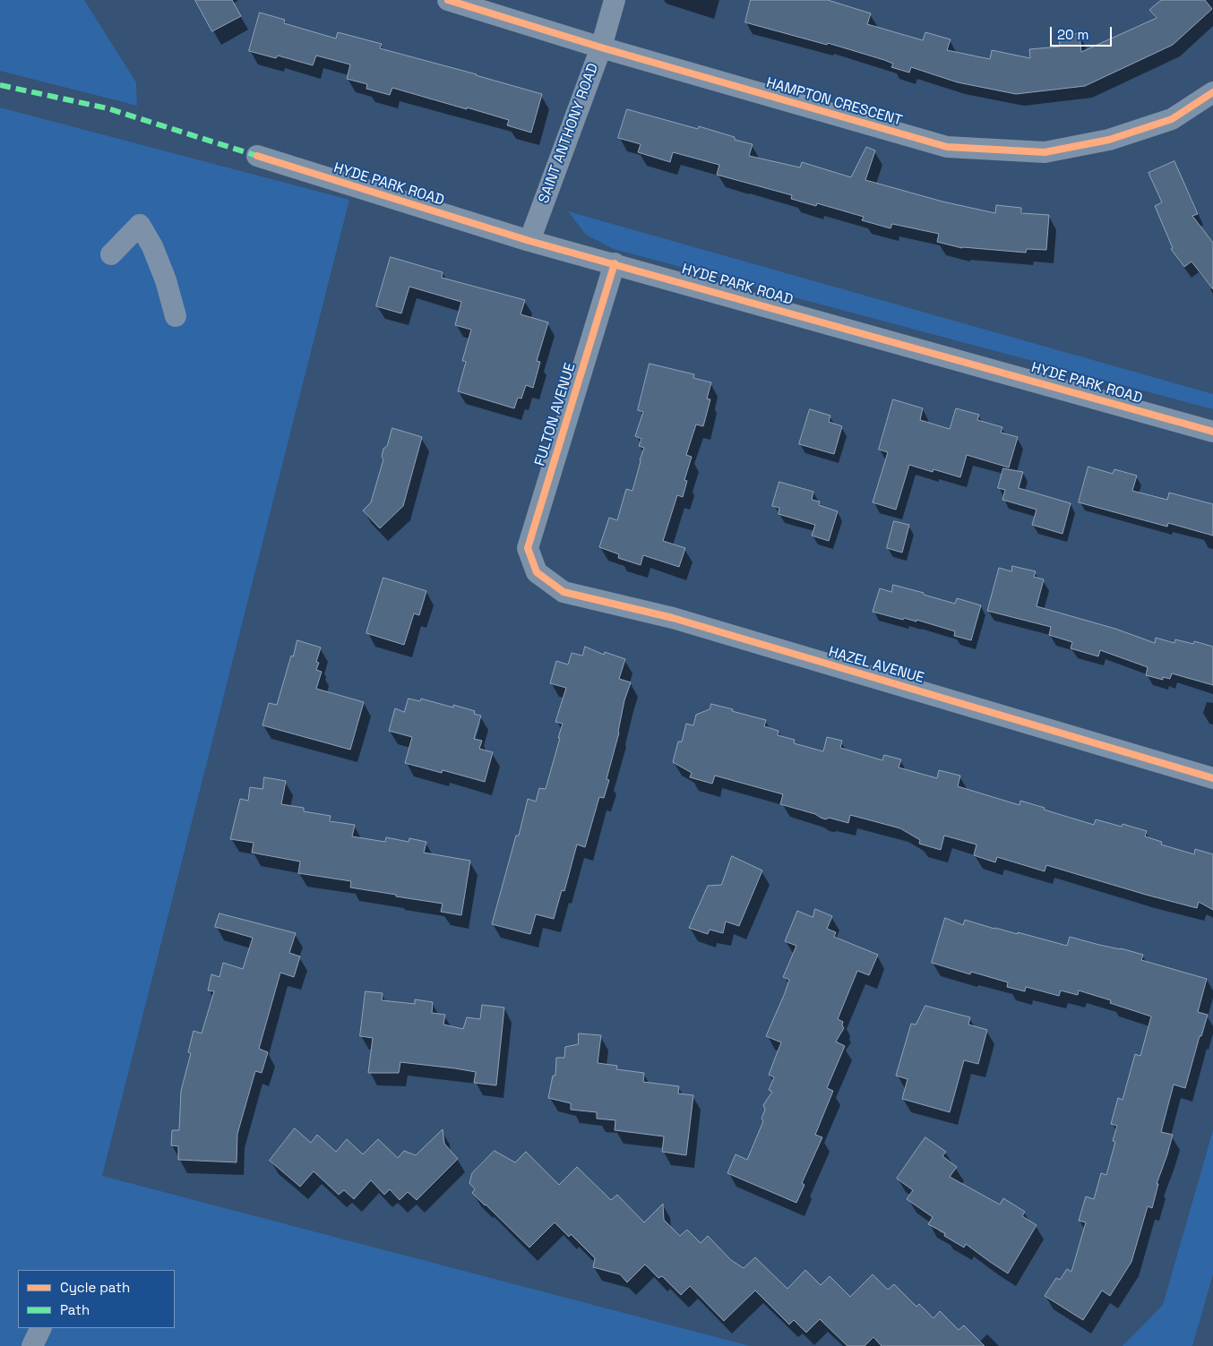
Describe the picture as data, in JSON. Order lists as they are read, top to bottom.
{
  "streets": {
    "street": [
      "HAMPTON CRESCENT",
      "SAINT ANTHONY ROAD",
      "HYDE PARK ROAD",
      "FULTON AVENUE",
      "HAZEL AVENUE"
    ]
  },
  "crossings": [
    ["HAMPTON CRESCENT", "SAINT ANTHONY ROAD"],
    ["SAINT ANTHONY ROAD", "HYDE PARK ROAD"],
    ["HYDE PARK ROAD", "FULTON AVENUE"],
    ["FULTON AVENUE", "HAZEL AVENUE"]
  ],
  "legend": ["Cycle path", "Path"],
  "scale_bar": "20 m"
}
